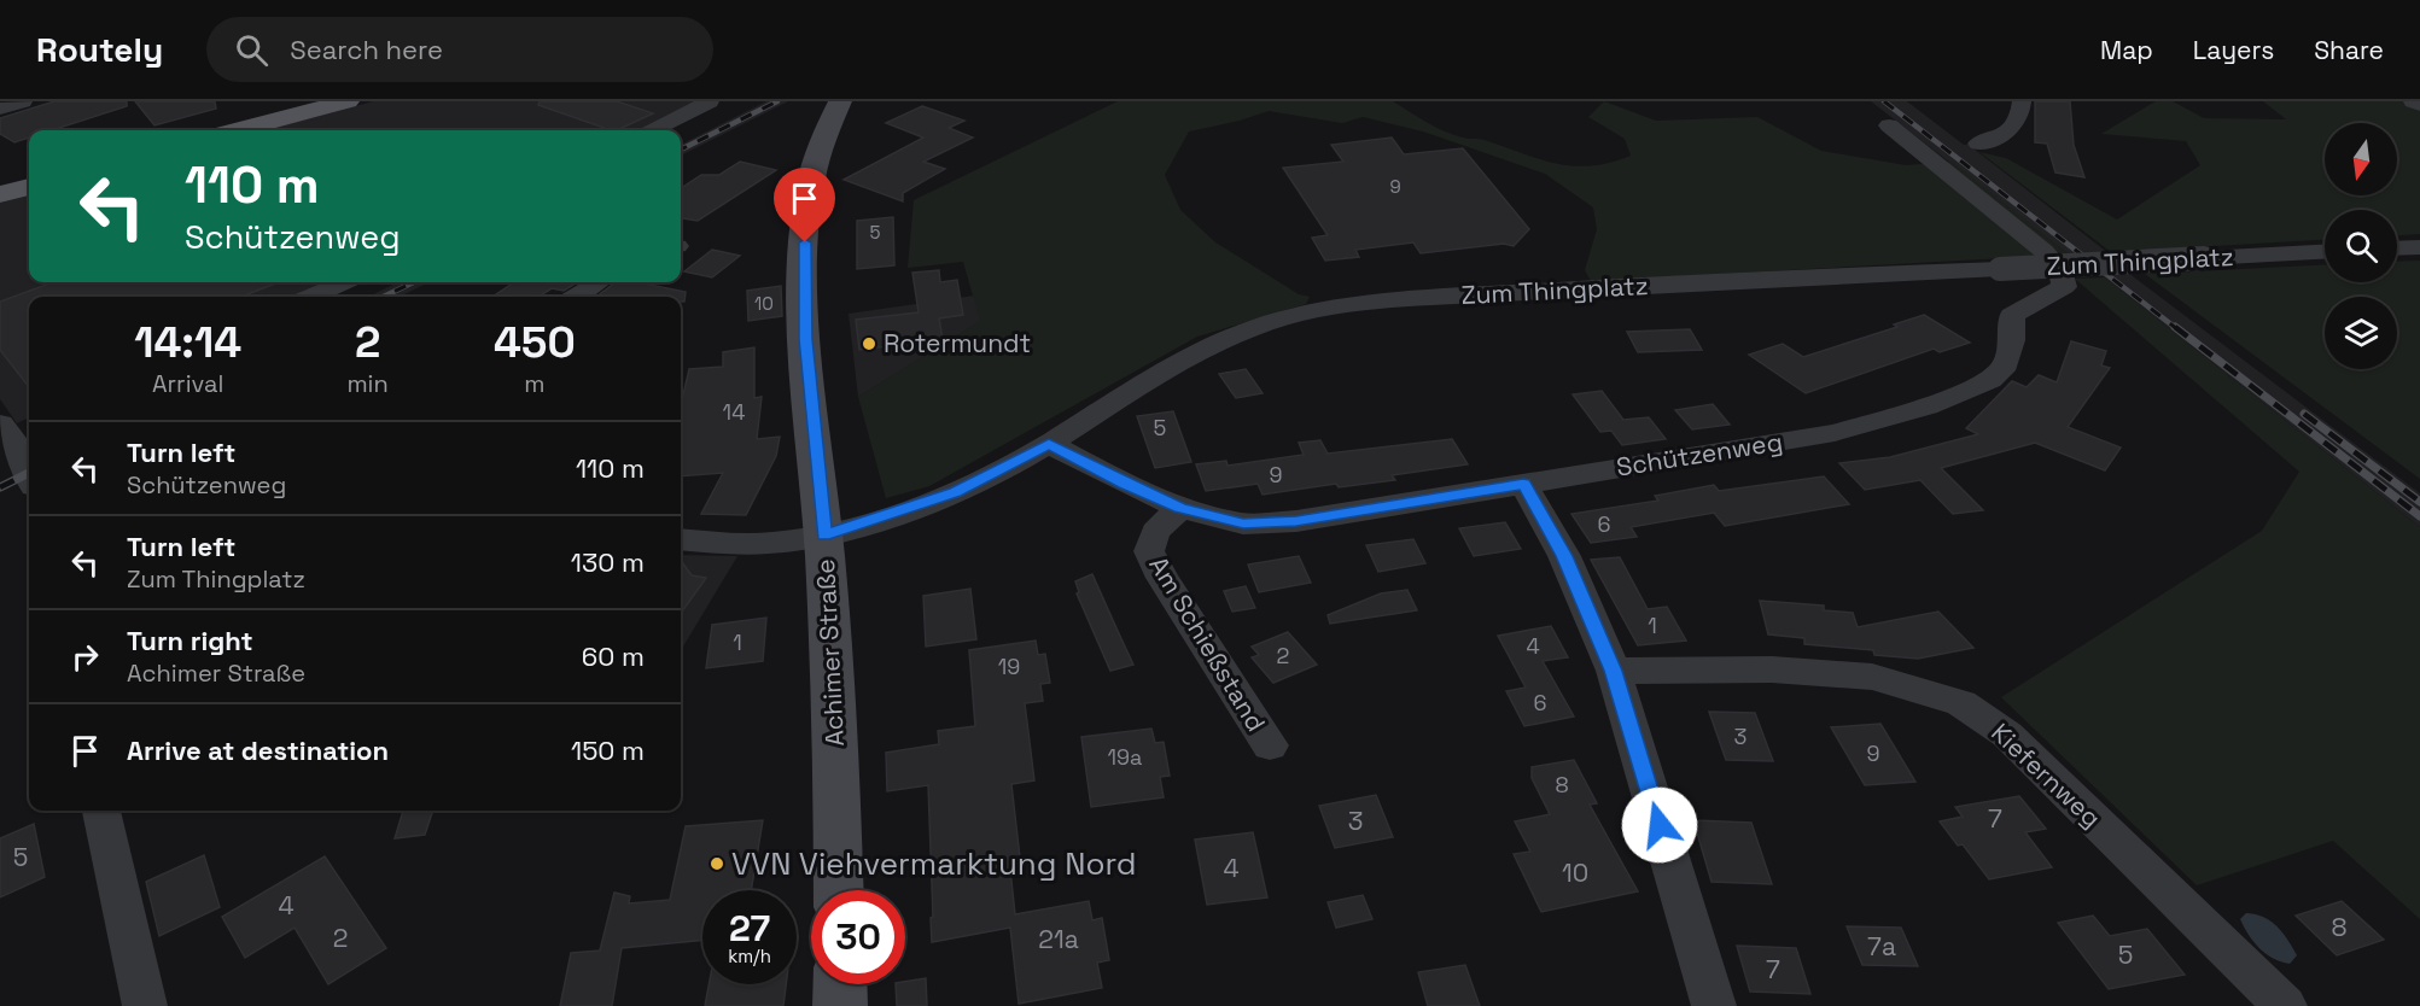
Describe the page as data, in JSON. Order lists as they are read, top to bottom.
{
  "streets": {
    "main road": ["Achimer Straße"],
    "street": [
      "Zum Thingplatz",
      "Schützenweg",
      "Am Schießstand",
      "Kiefernweg"
    ]
  },
  "crossings": [
    ["Zum Thingplatz", "Schützenweg"],
    ["Zum Thingplatz", "Achimer Straße"],
    ["Schützenweg", "Am Schießstand"]
  ],
  "places": ["Rotermundt", "VVN Viehvermarktung Nord"],
  "house_numbers": [
    "9",
    "5",
    "10",
    "14",
    "5",
    "9",
    "6",
    "1",
    "1",
    "4",
    "2",
    "19",
    "6",
    "3",
    "9",
    "19a",
    "8",
    "7",
    "3",
    "5",
    "4",
    "10",
    "4",
    "8",
    "2",
    "21a",
    "7a",
    "5",
    "7"
  ],
  "north": "bottom",
  "page": {
    "header": "Routely",
    "search": "Search here",
    "nav": ["Map", "Layers", "Share"],
    "turn": ["110 m", "Schützenweg"],
    "eta": [
      "14:14",
      "Arrival",
      "2",
      "min",
      "450",
      "m"
    ],
    "list": [
      {
        "name": "Turn left",
        "note": "Schützenweg",
        "value": "110 m"
      },
      {
        "name": "Turn left",
        "note": "Zum Thingplatz",
        "value": "130 m"
      },
      {
        "name": "Turn right",
        "note": "Achimer Straße",
        "value": "60 m"
      },
      {
        "name": "Arrive at destination",
        "value": "150 m"
      }
    ],
    "speed": "27 km/h",
    "limit": "30"
  }
}
